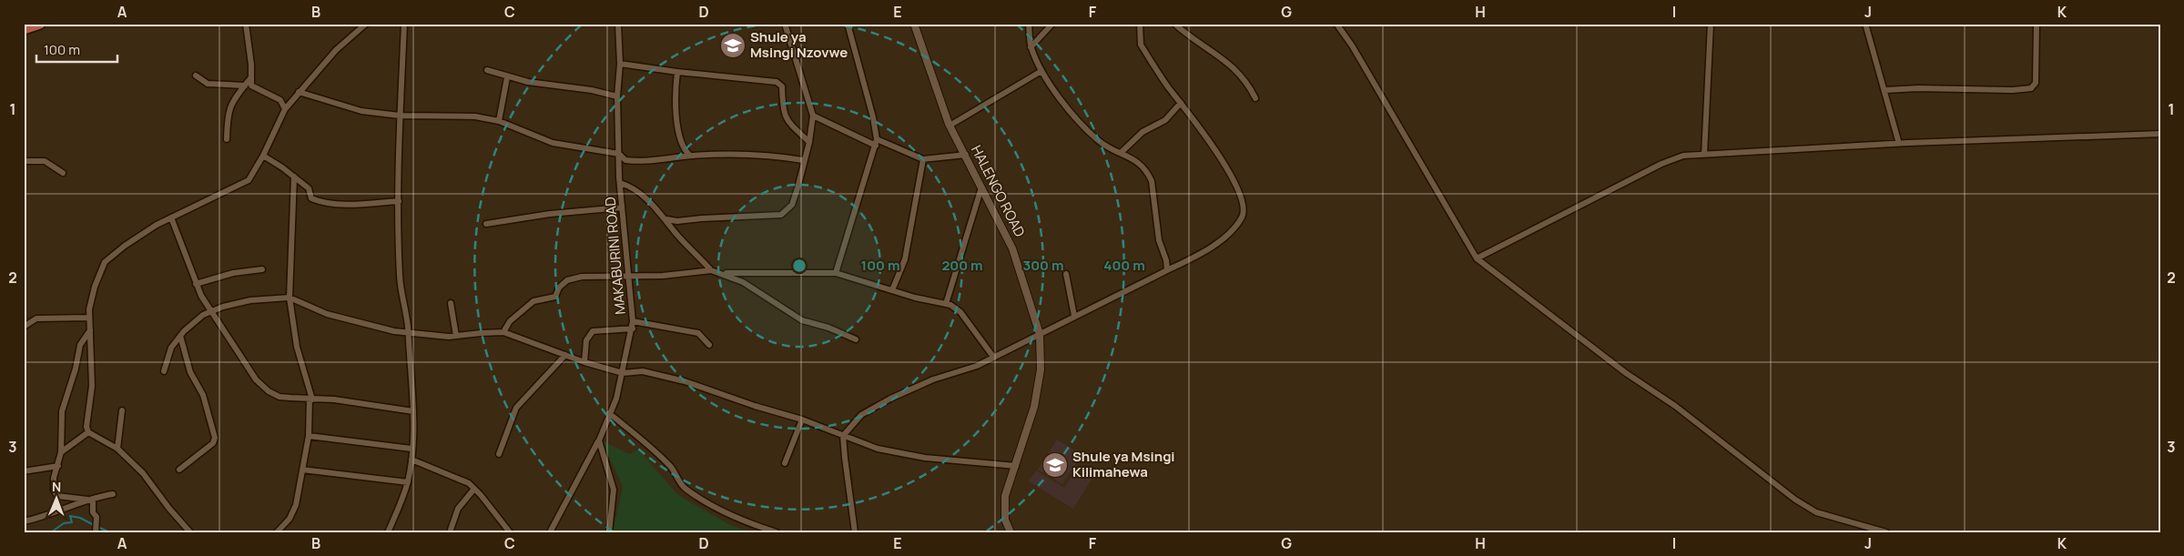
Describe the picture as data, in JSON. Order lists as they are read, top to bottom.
{
  "streets": {
    "street": ["HALENGO ROAD", "MAKABURINI ROAD"]
  },
  "places": {
    "school or university": ["Shule ya Msingi Nzovwe", "Shule ya Msingi Kilimahewa"]
  },
  "scale_bar": "100 m",
  "north": "top",
  "grid": {
    "columns": [
      "A",
      "B",
      "C",
      "D",
      "E",
      "F",
      "G",
      "H",
      "I",
      "J",
      "K"
    ],
    "rows": ["1", "2", "3"]
  },
  "rings": [
    "100 m",
    "200 m",
    "300 m",
    "400 m"
  ]
}
